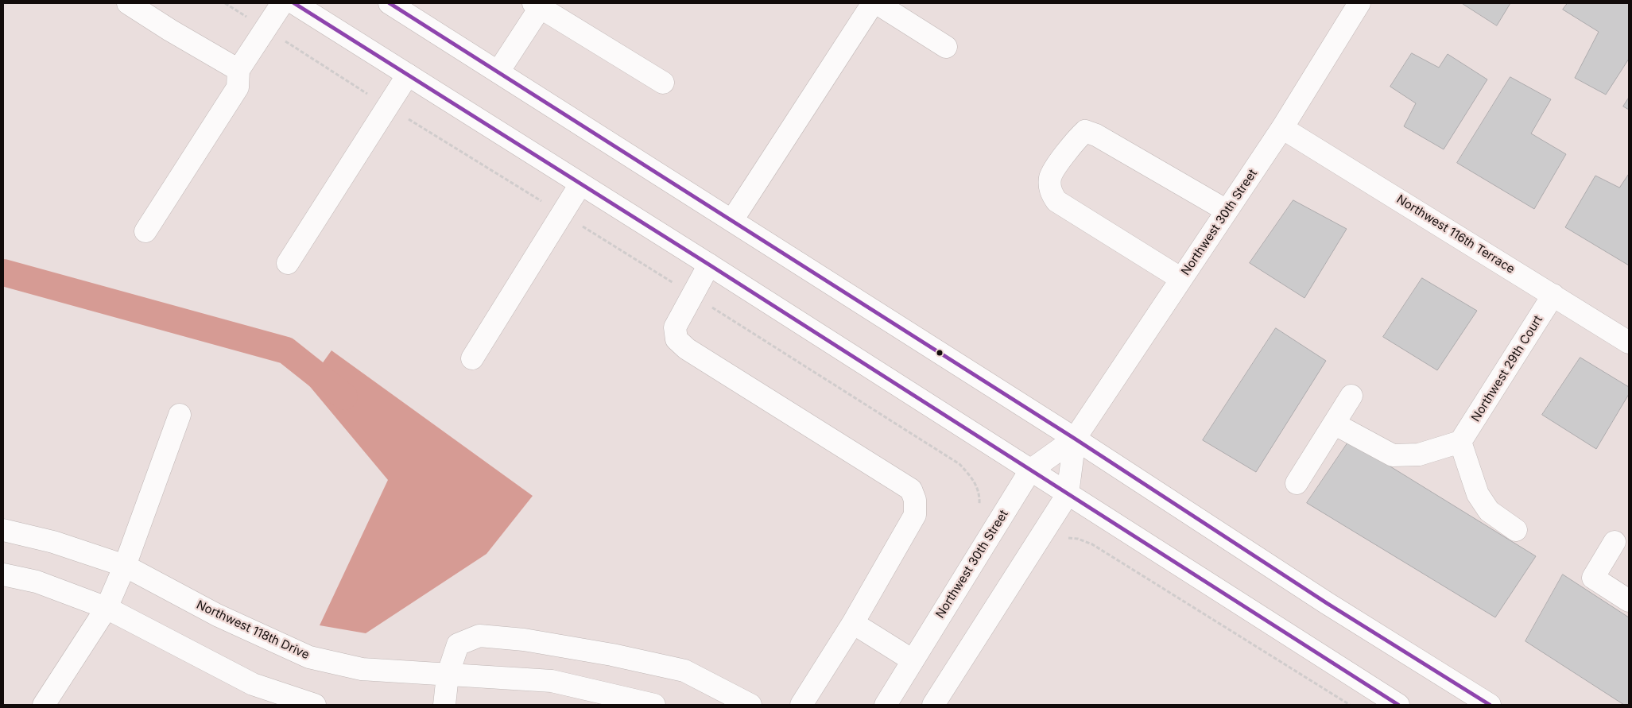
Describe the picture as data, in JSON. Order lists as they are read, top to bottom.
{
  "streets": {
    "street": [
      "Northwest 30th Street",
      "Northwest 116th Terrace",
      "Northwest 29th Court",
      "Northwest 118th Drive"
    ]
  },
  "crossings": [
    ["Northwest 30th Street", "Northwest 116th Terrace"],
    ["Northwest 116th Terrace", "Northwest 29th Court"]
  ]
}
